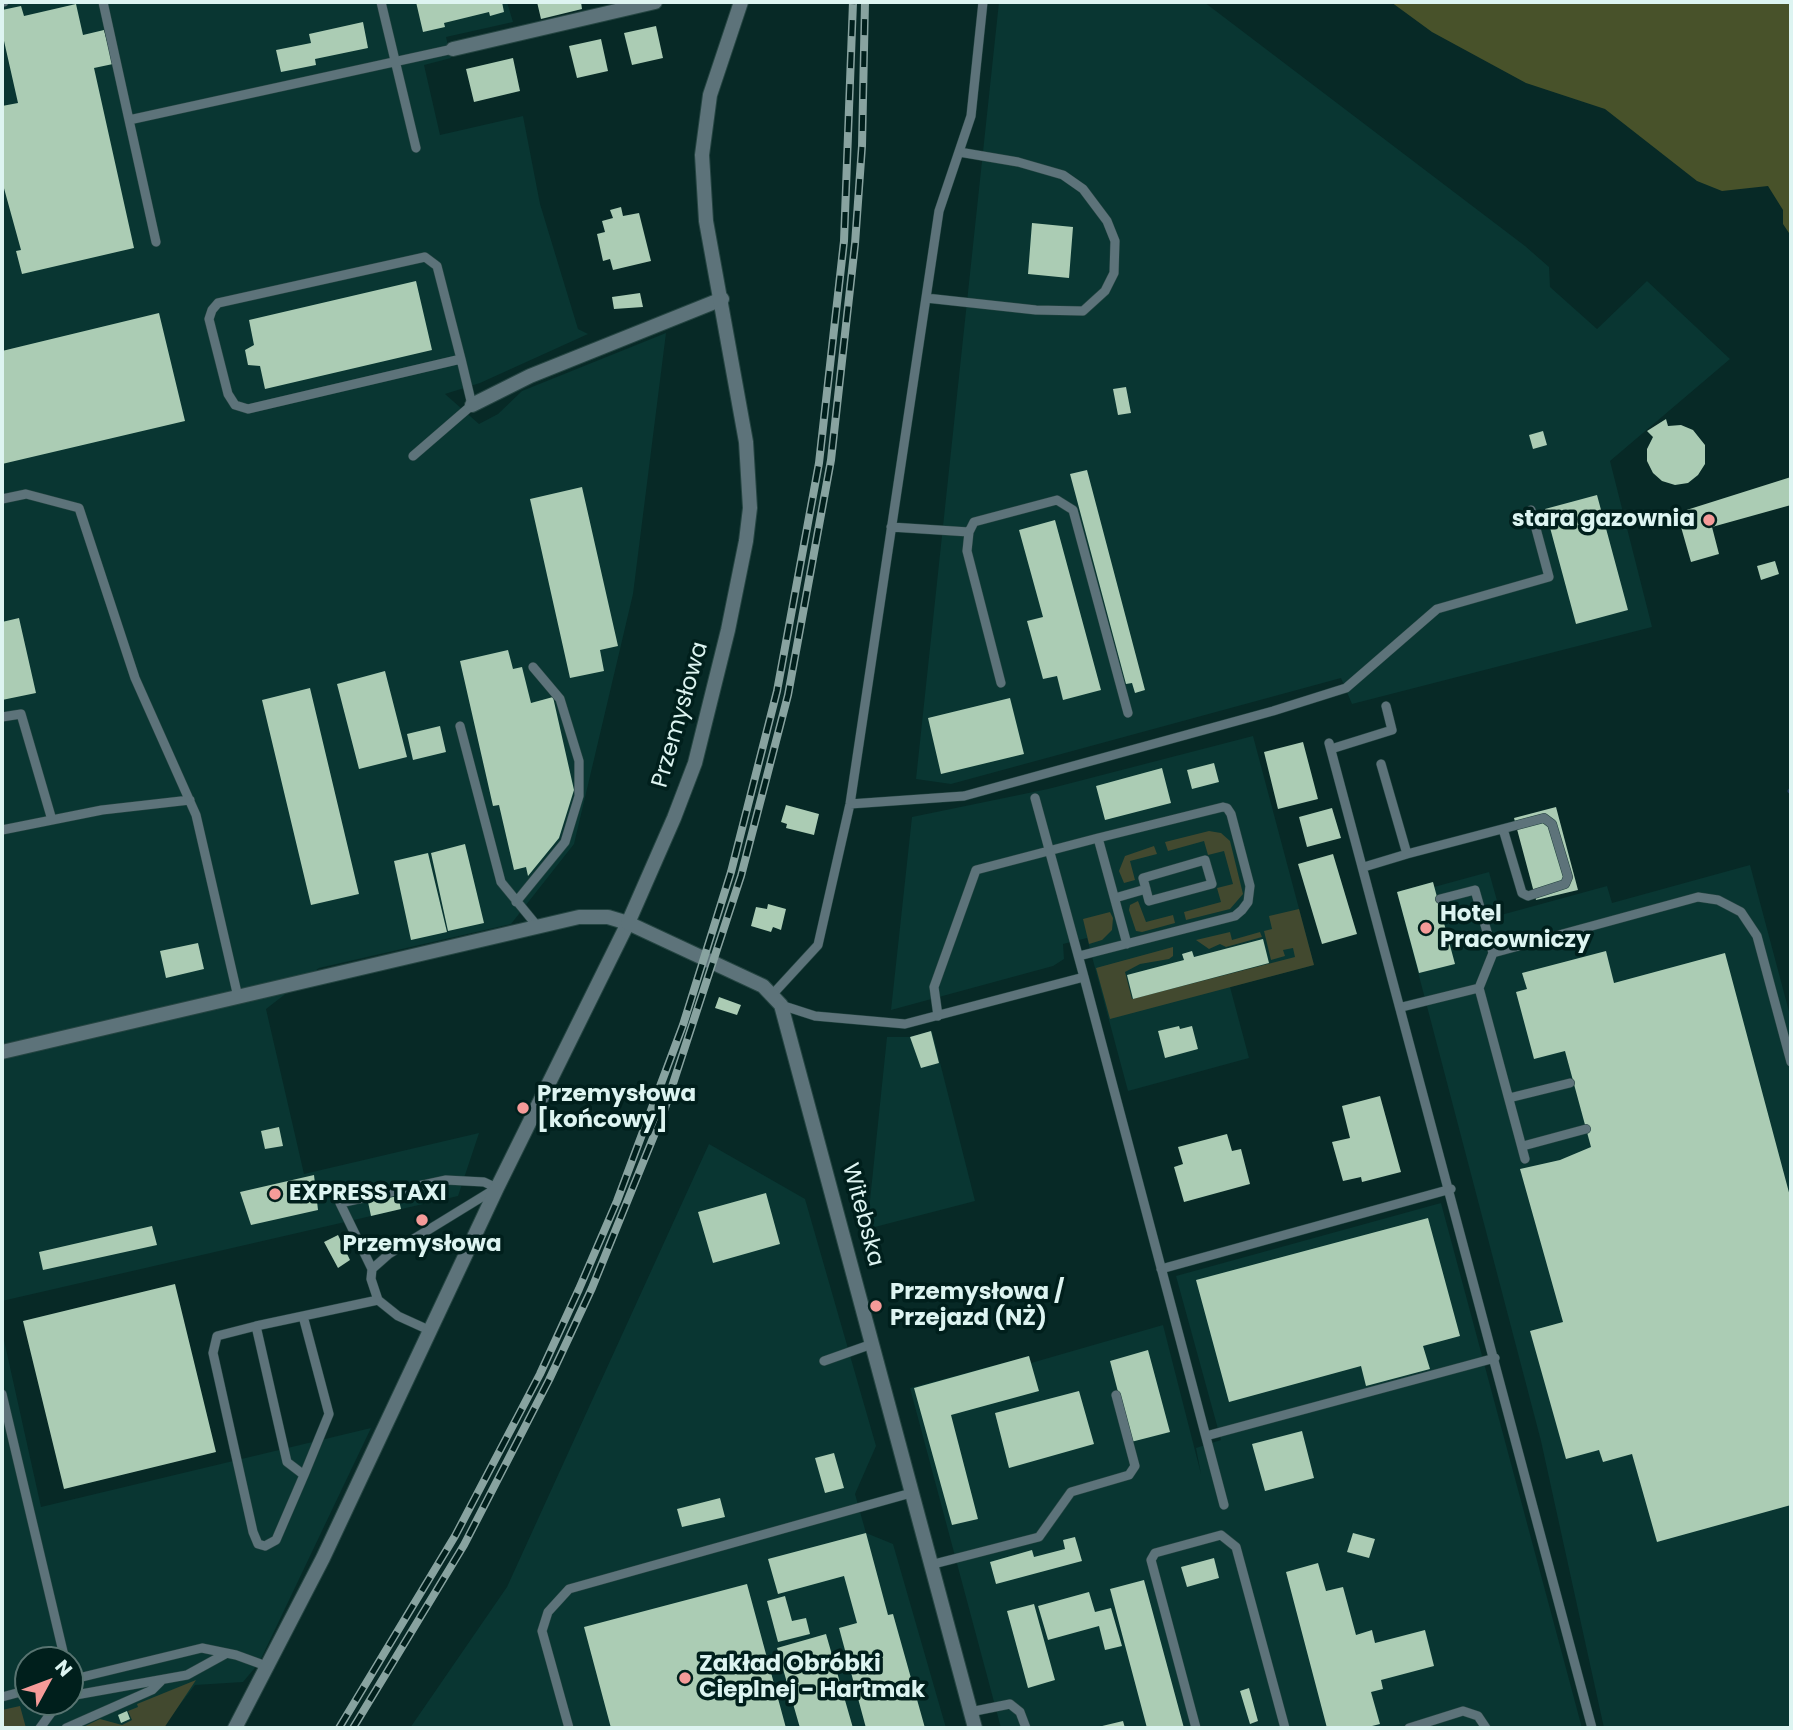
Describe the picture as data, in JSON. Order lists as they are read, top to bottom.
{
  "streets": {
    "street": ["Przemysłowa", "Witebska"]
  },
  "places": [
    "stara gazownia",
    "Hotel Pracowniczy",
    "Przemysłowa [końcowy]",
    "EXPRESS TAXI",
    "Przemysłowa",
    "Przemysłowa / Przejazd (NŻ)",
    "Zakład Obróbki Cieplnej - Hartmak"
  ],
  "north": "top right"
}
